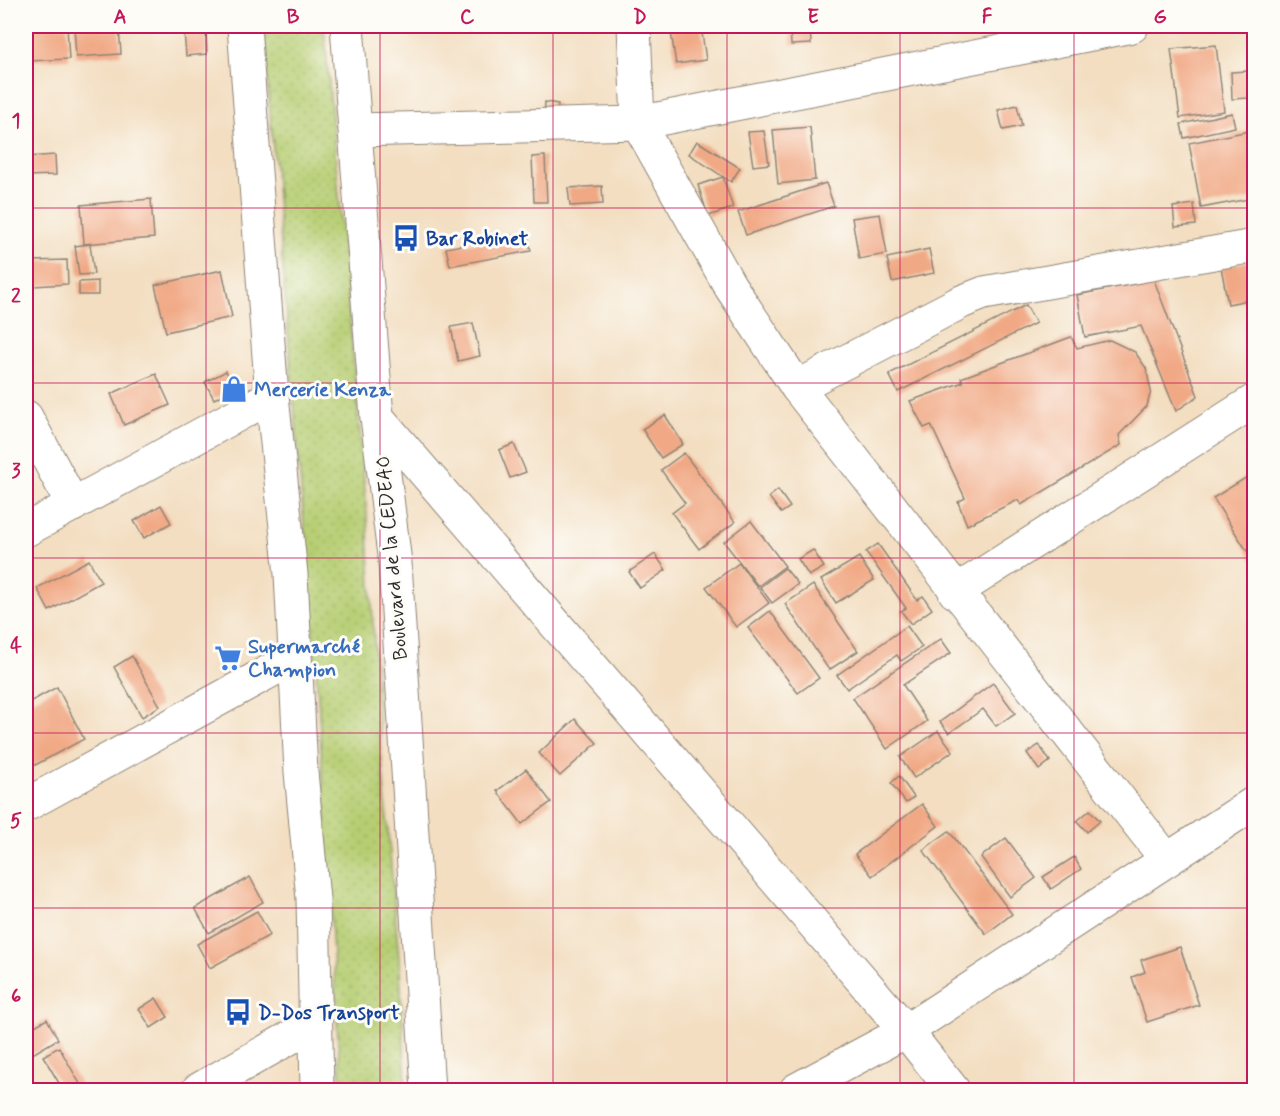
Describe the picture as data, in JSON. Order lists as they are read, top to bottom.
{
  "streets": {
    "street": ["Boulevard de la CEDEAO"]
  },
  "places": {
    "bus stop": ["Bar Robinet", "D-Dos Transport"],
    "shop": ["Mercerie Kenza"],
    "supermarket": ["Supermarché Champion"]
  },
  "grid": {
    "columns": [
      "A",
      "B",
      "C",
      "D",
      "E",
      "F",
      "G"
    ],
    "rows": [
      "1",
      "2",
      "3",
      "4",
      "5",
      "6"
    ]
  }
}
